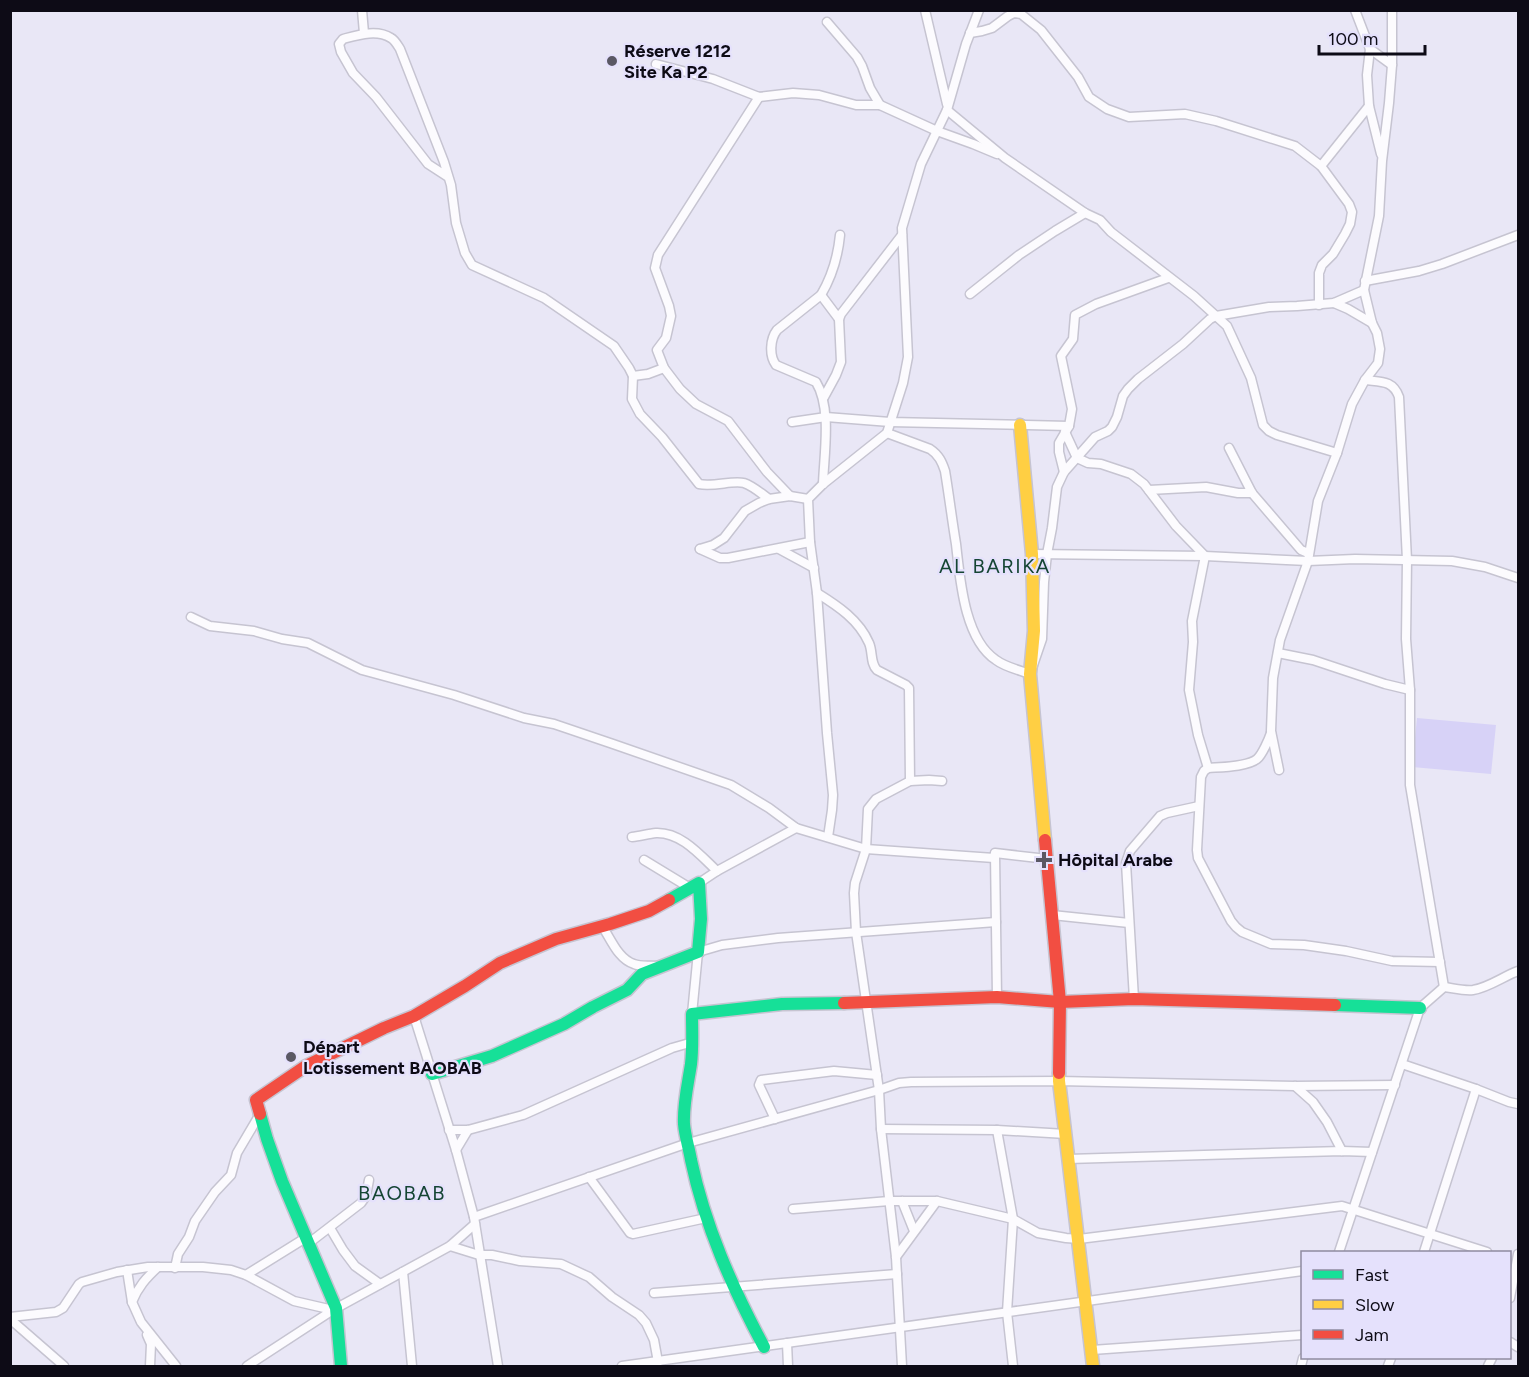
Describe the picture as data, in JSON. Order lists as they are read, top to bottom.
{
  "districts": ["AL BARIKA", "BAOBAB"],
  "places": {
    "other": ["Réserve 1212 Site Ka P2", "Départ Lotissement BAOBAB"],
    "health": ["Hôpital Arabe"]
  },
  "legend": ["Fast", "Slow", "Jam"],
  "scale_bar": "100 m"
}
